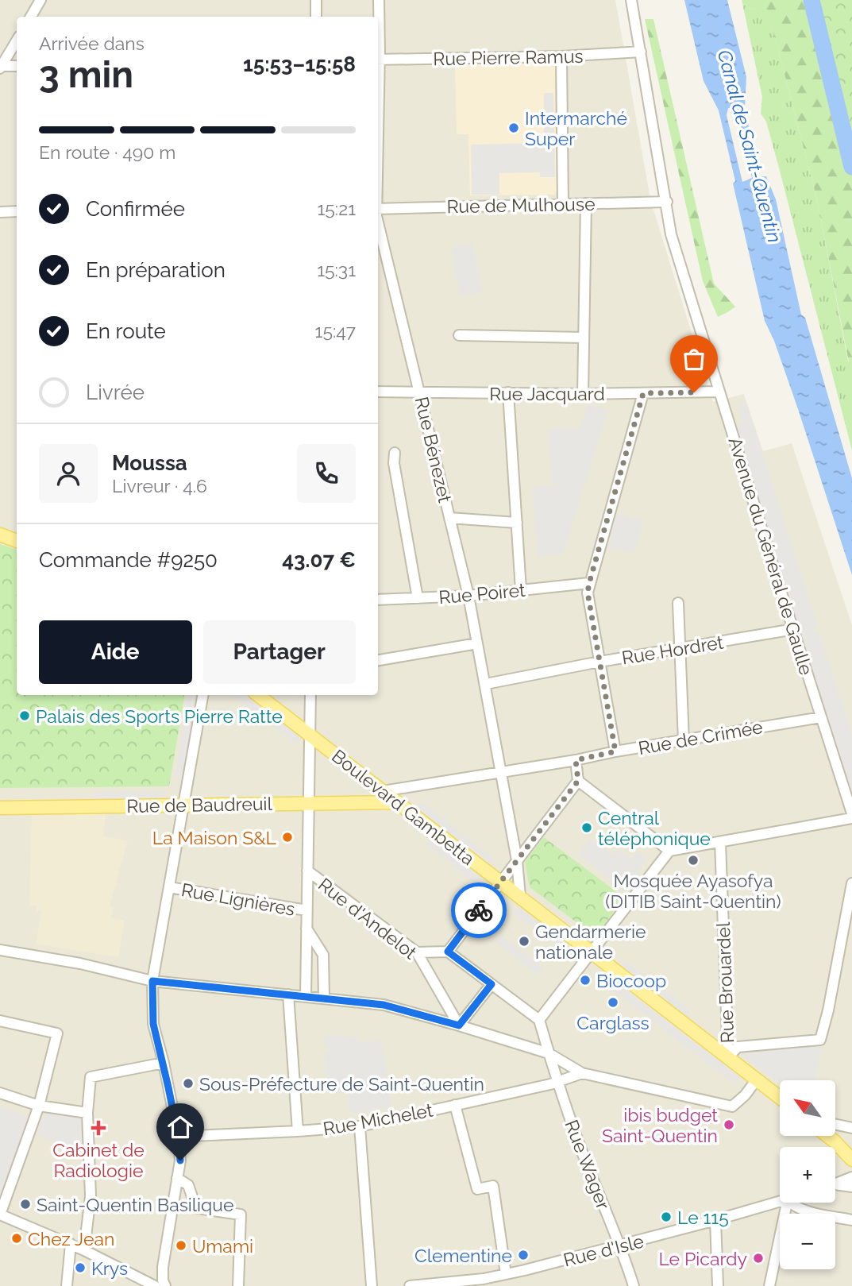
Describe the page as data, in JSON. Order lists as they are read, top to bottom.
{
  "streets": {
    "main road": ["Rue de Baudreuil", "Boulevard Gambetta"],
    "street": [
      "Rue Pierre Ramus",
      "Rue de Mulhouse",
      "Rue Jacquard",
      "Rue Bénezet",
      "Avenue du Général de Gaulle",
      "Rue Poiret",
      "Rue Hordret",
      "Rue de Crimée",
      "Rue Lignières",
      "Rue d'Andelot",
      "Rue Brouardel",
      "Rue Michelet",
      "Rue Wager",
      "Rue d'Isle"
    ]
  },
  "crossings": [
    ["Rue Pierre Ramus", "Avenue du Général de Gaulle"],
    ["Rue de Mulhouse", "Avenue du Général de Gaulle"],
    ["Rue Jacquard", "Rue Bénezet"],
    ["Rue Jacquard", "Avenue du Général de Gaulle"],
    ["Rue Bénezet", "Rue Poiret"],
    ["Rue Bénezet", "Rue Hordret"],
    ["Rue Bénezet", "Rue de Crimée"],
    ["Rue Bénezet", "Boulevard Gambetta"],
    ["Avenue du Général de Gaulle", "Rue Hordret"],
    ["Avenue du Général de Gaulle", "Rue de Crimée"],
    ["Rue de Crimée", "Boulevard Gambetta"],
    ["Rue de Baudreuil", "Boulevard Gambetta"],
    ["Boulevard Gambetta", "Rue Brouardel"],
    ["Rue Michelet", "Rue Wager"],
    ["Rue Wager", "Rue d'Isle"]
  ],
  "water": ["Canal de Saint-Quentin"],
  "places": {
    "other": [
      "Intermarché Super",
      "Palais des Sports Pierre Ratte",
      "Central téléphonique",
      "La Maison S&L",
      "Mosquée Ayasofya (DITIB Saint-Quentin)",
      "Gendarmerie nationale",
      "Biocoop",
      "Carglass",
      "Sous-Préfecture de Saint-Quentin",
      "ibis budget Saint-Quentin",
      "Saint-Quentin Basilique",
      "Le 115",
      "Chez Jean",
      "Umami",
      "Clementine",
      "Le Picardy",
      "Krys"
    ],
    "health": ["Cabinet de Radiologie"]
  },
  "north": "top left",
  "page": {
    "heading": ["3 min", "Arrivée dans", "15:53–15:58"],
    "panel": [
      "Moussa",
      "Livreur · 4.6",
      "Commande #9250",
      "43.07 €"
    ],
    "bar": "En route · 490 m",
    "list": [
      ["Confirmée", "15:21"],
      ["En préparation", "15:31"],
      ["En route", "15:47"],
      "Livrée"
    ],
    "buttons": ["Aide", "Partager"],
    "map_buttons": ["+", "−"]
  }
}
